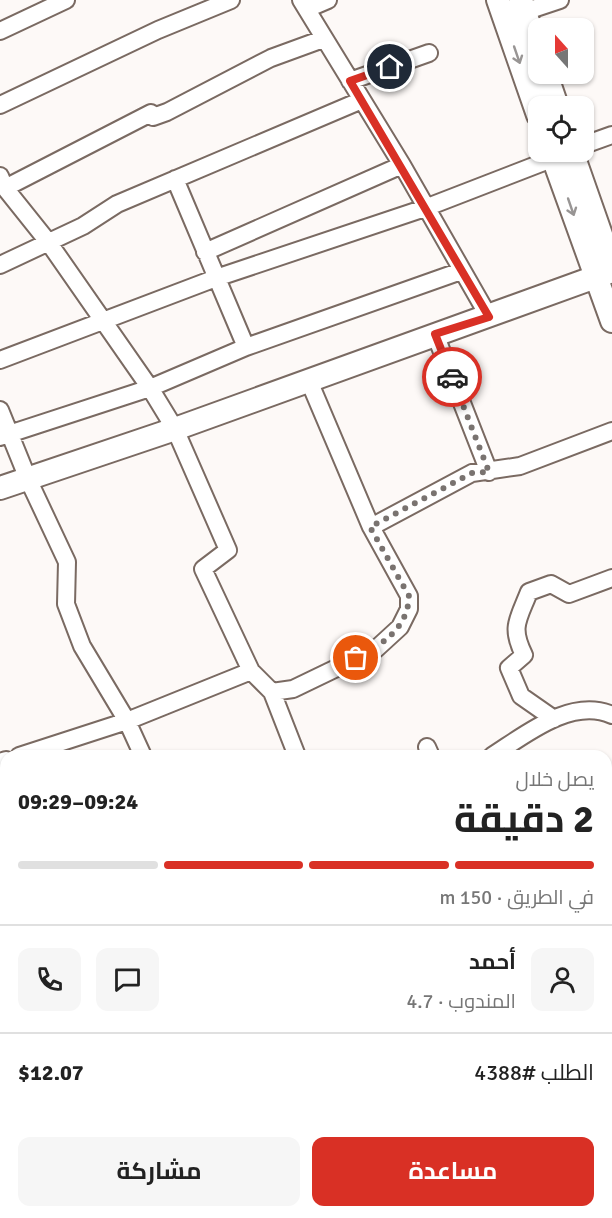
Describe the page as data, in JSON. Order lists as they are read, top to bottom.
{
  "north": "top",
  "page": {
    "heading": ["2 دقيقة", "يصل خلال", "09:24–09:29"],
    "panel": [
      "أحمد",
      "المندوب · 4.7",
      "الطلب #4388",
      "$12.07"
    ],
    "bar": "في الطريق · 150 m",
    "buttons": ["مساعدة", "مشاركة"]
  }
}
